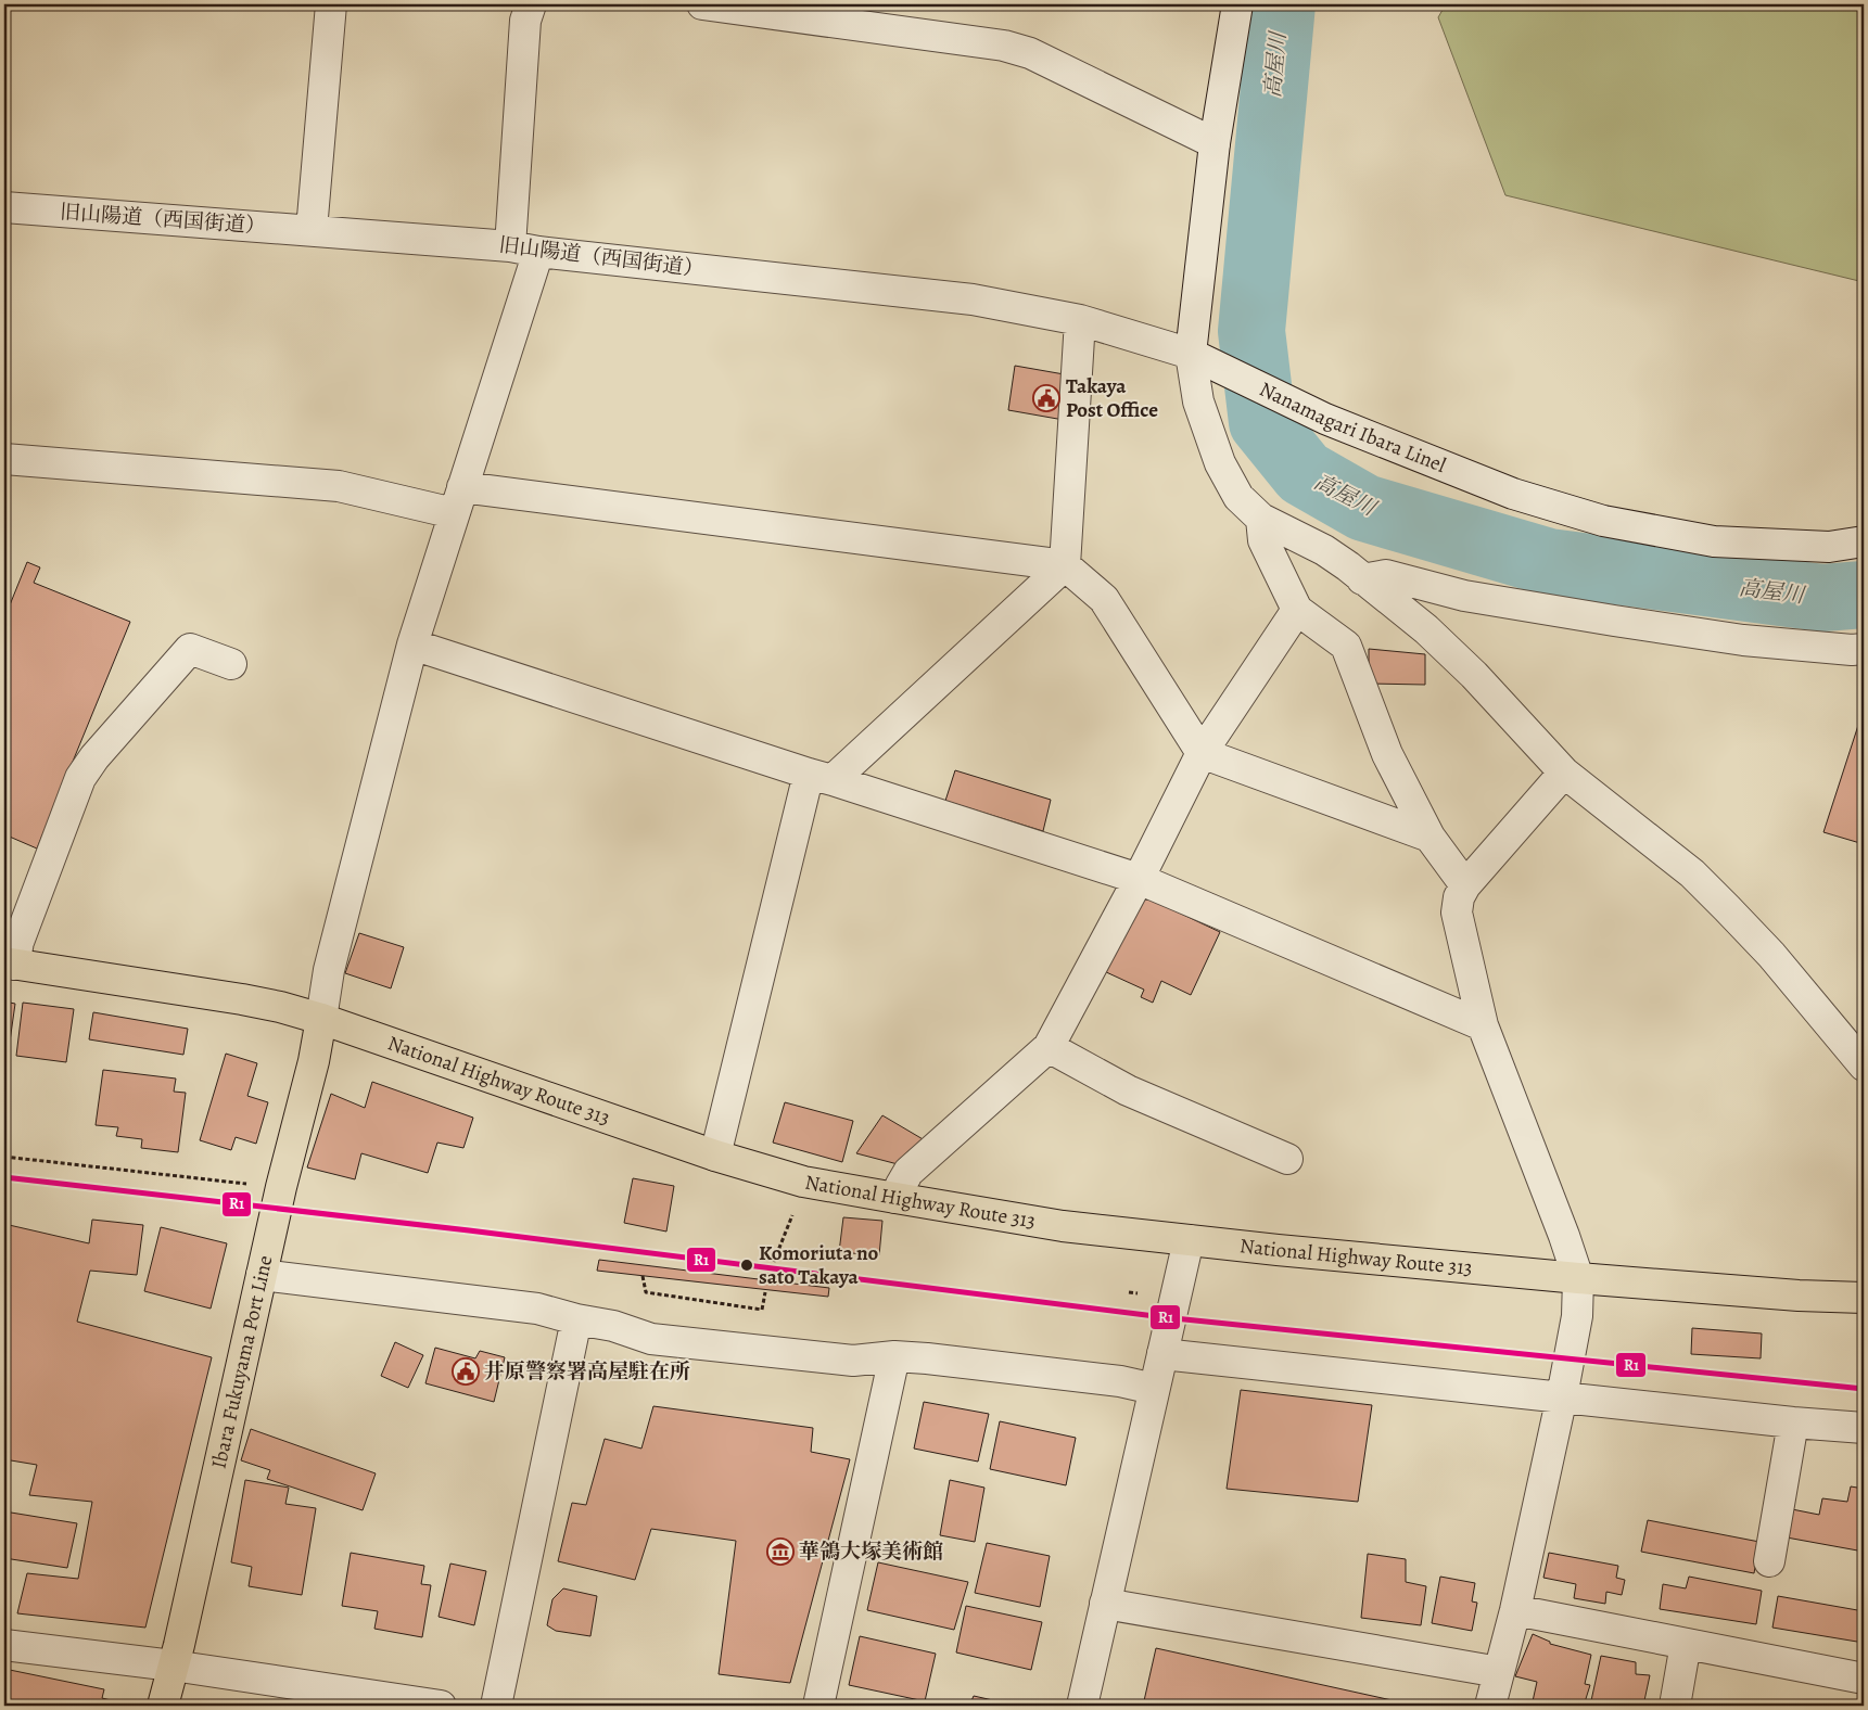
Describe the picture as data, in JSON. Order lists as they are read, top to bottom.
{
  "streets": {
    "main road": ["National Highway Route 313", "Ibara Fukuyama Port Line"],
    "street": ["旧山陽道（西国街道）", "Nanamagari Ibara Linel"]
  },
  "crossings": [
    ["旧山陽道（西国街道）", "Nanamagari Ibara Linel"],
    ["National Highway Route 313", "Ibara Fukuyama Port Line"]
  ],
  "water": ["高屋川"],
  "places": {
    "public building": ["Takaya Post Office", "井原警察署高屋駐在所"],
    "other": ["Komoriuta no sato Takaya"],
    "museum": ["華鴒大塚美術館"]
  },
  "lines": ["transit line R1"]
}
